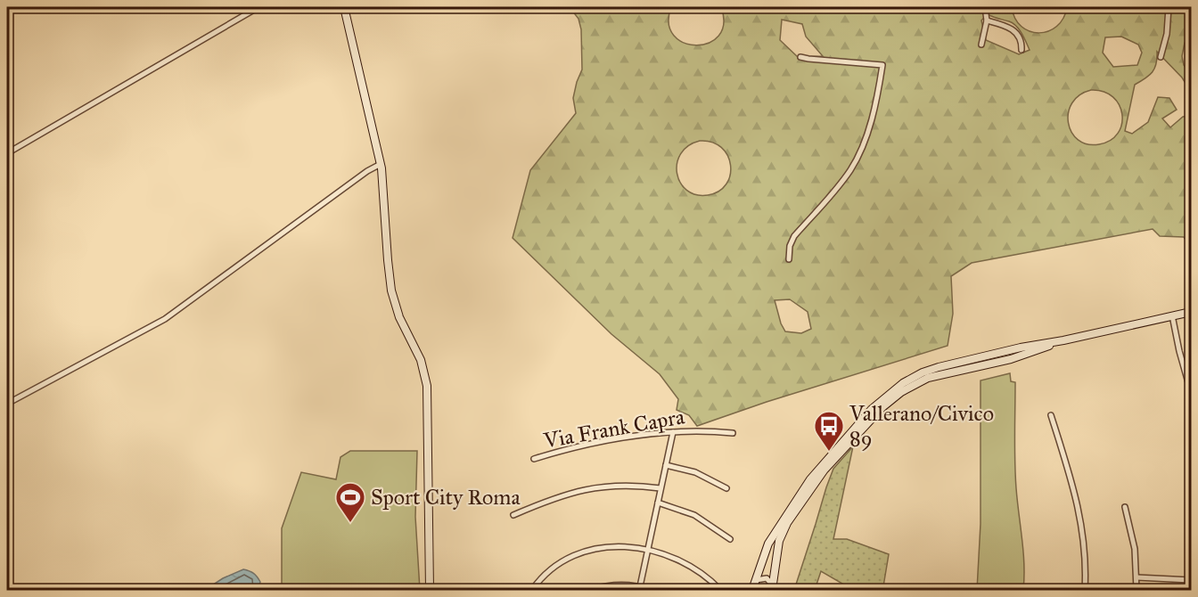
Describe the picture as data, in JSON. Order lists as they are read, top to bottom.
{
  "streets": {
    "street": ["Via Frank Capra"]
  },
  "places": {
    "bus stop": ["Vallerano/Civico 89"],
    "sports": ["Sport City Roma"]
  }
}
